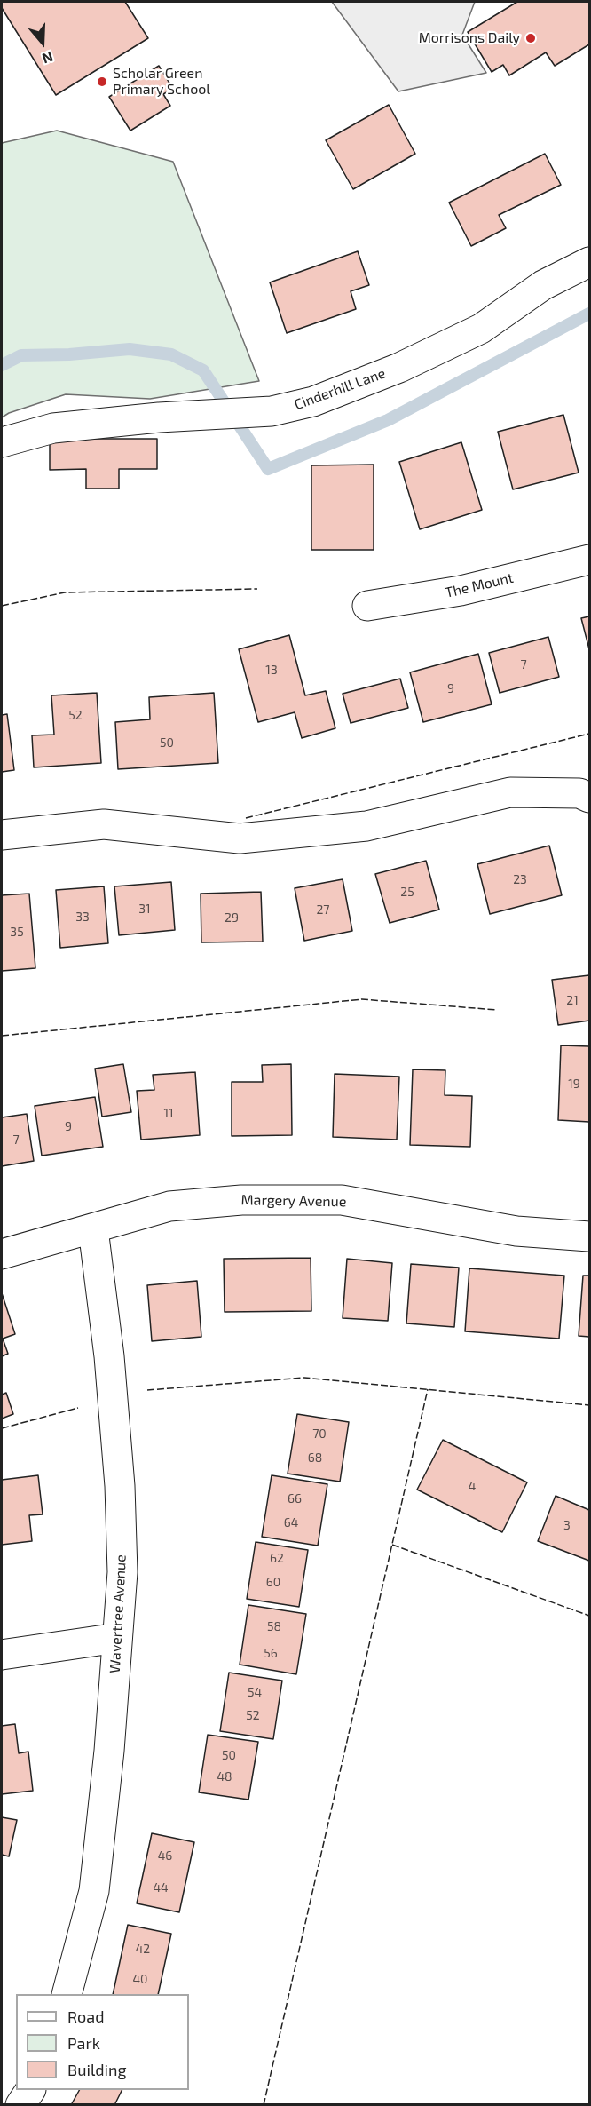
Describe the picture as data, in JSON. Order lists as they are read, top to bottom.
{
  "streets": {
    "street": [
      "Cinderhill Lane",
      "The Mount",
      "Margery Avenue",
      "Wavertree Avenue"
    ]
  },
  "crossings": [
    ["Margery Avenue", "Wavertree Avenue"]
  ],
  "places": ["Morrisons Daily", "Scholar Green Primary School"],
  "house_numbers": [
    "7",
    "13",
    "9",
    "52",
    "50",
    "23",
    "25",
    "31",
    "27",
    "33",
    "29",
    "35",
    "21",
    "19",
    "11",
    "9",
    "7",
    "70",
    "68",
    "4",
    "66",
    "64",
    "3",
    "62",
    "60",
    "58",
    "56",
    "54",
    "52",
    "50",
    "48",
    "46",
    "44",
    "42",
    "40"
  ],
  "legend": ["Road", "Park", "Building"],
  "north": "bottom"
}
